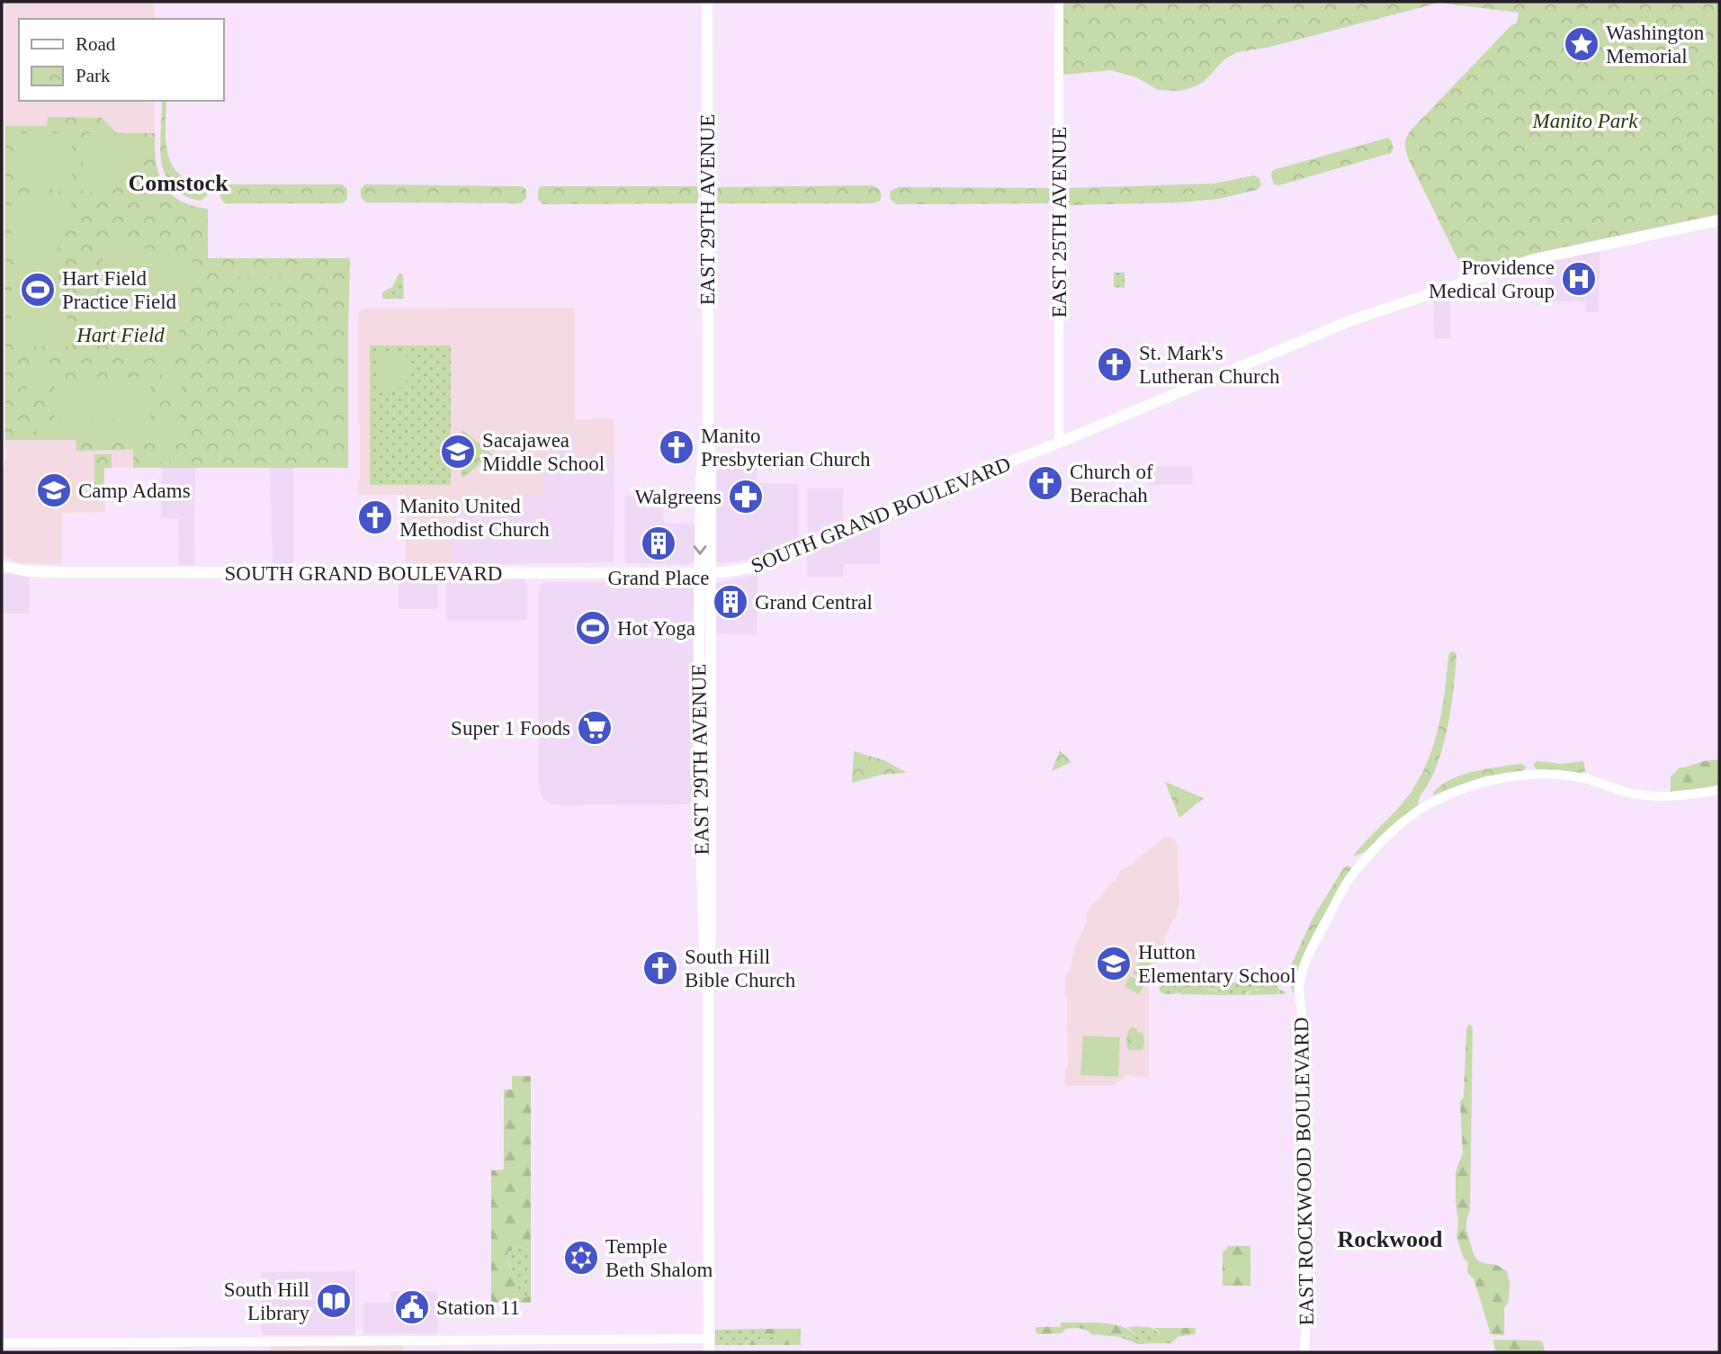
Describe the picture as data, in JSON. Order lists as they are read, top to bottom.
{
  "streets": {
    "main road": ["EAST 29TH AVENUE", "SOUTH GRAND BOULEVARD"],
    "street": ["EAST 25TH AVENUE", "EAST ROCKWOOD BOULEVARD"]
  },
  "crossings": [
    ["EAST 29TH AVENUE", "SOUTH GRAND BOULEVARD"],
    ["EAST 25TH AVENUE", "SOUTH GRAND BOULEVARD"]
  ],
  "districts": ["Comstock", "Rockwood"],
  "parks": ["Manito Park", "Hart Field"],
  "places": {
    "place": ["Washington Memorial"],
    "hospital": ["Providence Medical Group"],
    "sports": ["Hart Field Practice Field", "Hot Yoga"],
    "church": [
      "St. Mark's Lutheran Church",
      "Manito Presbyterian Church",
      "Church of Berachah",
      "Manito United Methodist Church",
      "South Hill Bible Church"
    ],
    "school or university": ["Sacajawea Middle School", "Camp Adams", "Hutton Elementary School"],
    "pharmacy": ["Walgreens"],
    "building": ["Grand Place", "Grand Central"],
    "supermarket": ["Super 1 Foods"],
    "synagogue": ["Temple Beth Shalom"],
    "library": ["South Hill Library"],
    "public building": ["Station 11"]
  },
  "legend": ["Road", "Park"]
}
